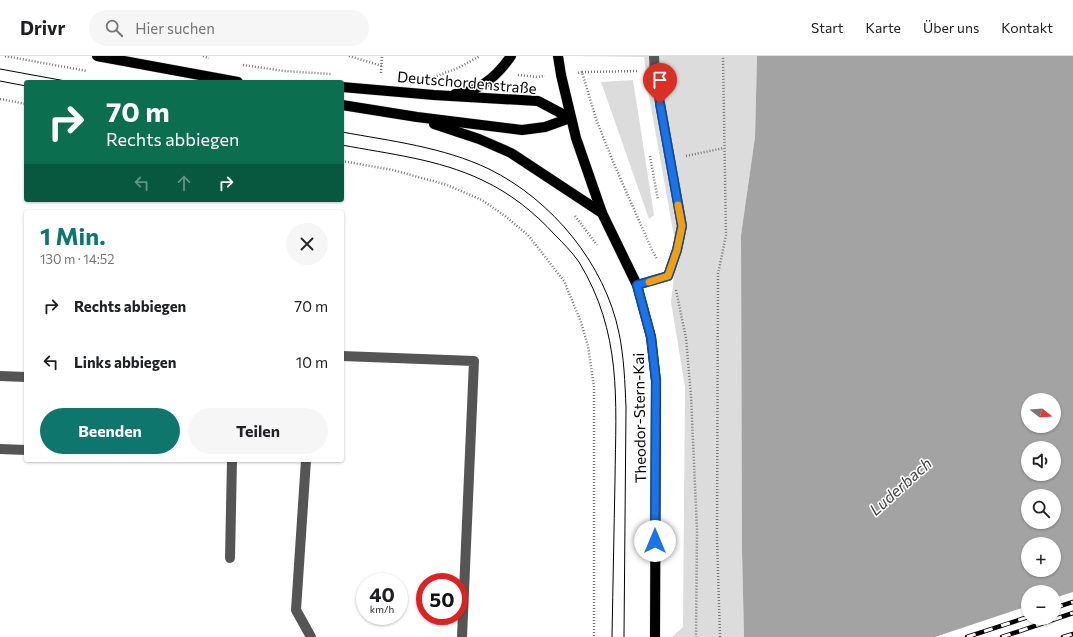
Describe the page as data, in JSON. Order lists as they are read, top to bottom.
{
  "streets": {
    "main road": ["Deutschordenstraße", "Theodor-Stern-Kai"]
  },
  "crossings": [
    ["Deutschordenstraße", "Theodor-Stern-Kai"]
  ],
  "water": ["Luderbach"],
  "north": "right",
  "page": {
    "header": "Drivr",
    "search": "Hier suchen",
    "nav": [
      "Start",
      "Karte",
      "Über uns",
      "Kontakt"
    ],
    "turn": ["70 m", "Rechts abbiegen"],
    "heading": ["1 Min.", "130 m · 14:52"],
    "list": [
      {
        "name": "Rechts abbiegen",
        "value": "70 m"
      },
      {
        "name": "Links abbiegen",
        "value": "10 m"
      }
    ],
    "map_buttons": ["+", "−"],
    "buttons": ["Beenden", "Teilen"],
    "speed": "40 km/h",
    "limit": "50"
  }
}
